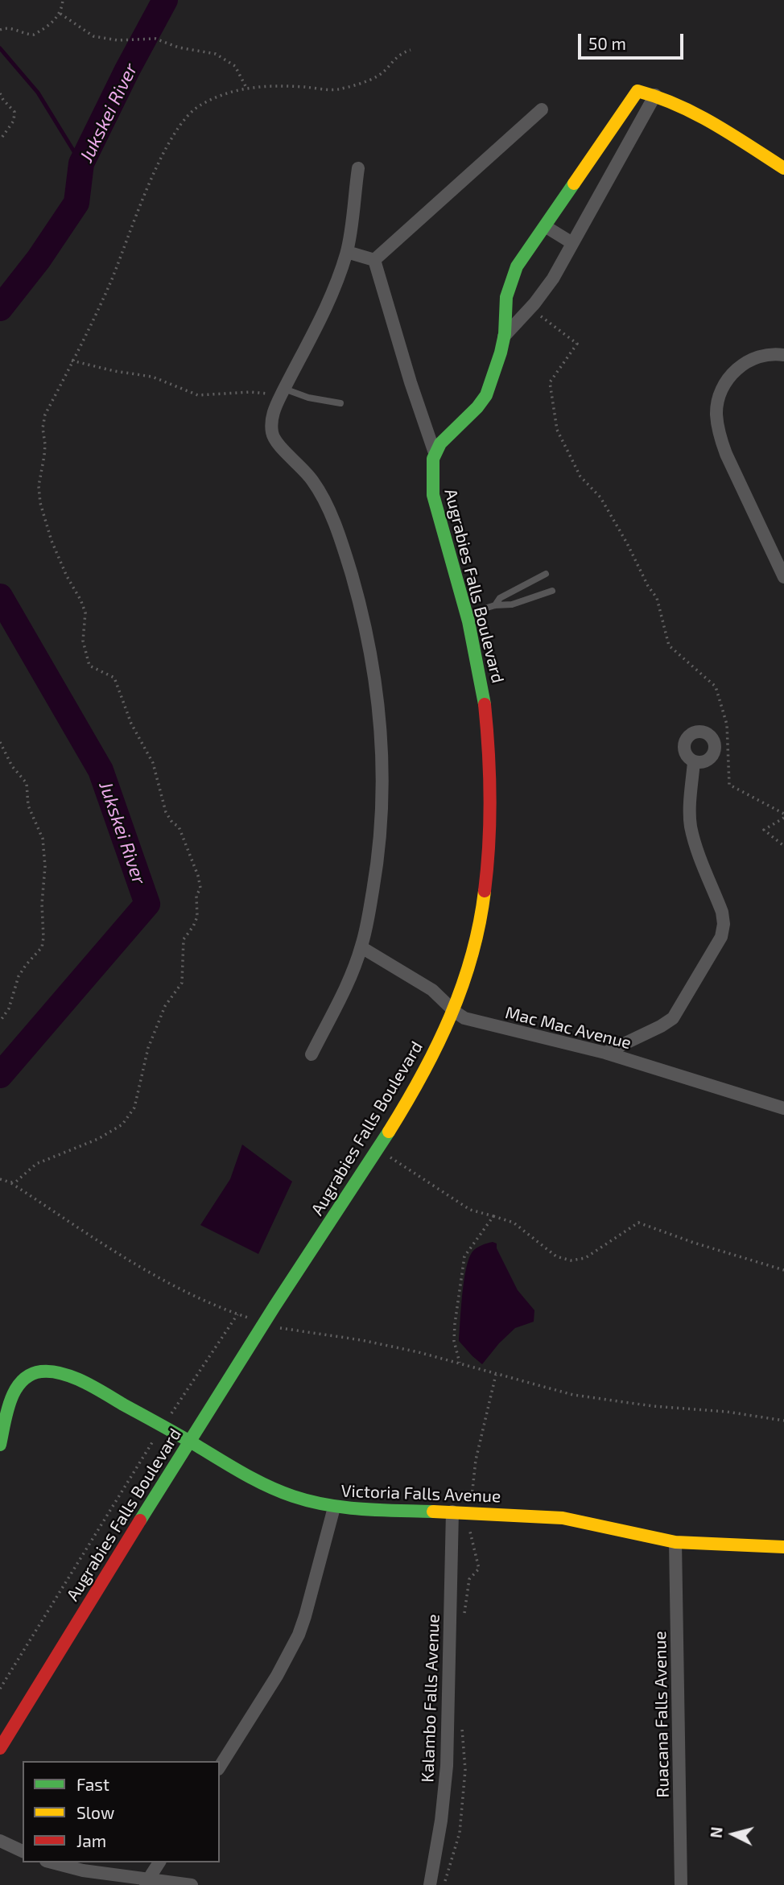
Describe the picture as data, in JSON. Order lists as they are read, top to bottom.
{
  "streets": {
    "street": [
      "Augrabies Falls Boulevard",
      "Mac Mac Avenue",
      "Victoria Falls Avenue",
      "Kalambo Falls Avenue",
      "Ruacana Falls Avenue"
    ]
  },
  "crossings": [
    ["Augrabies Falls Boulevard", "Mac Mac Avenue"],
    ["Augrabies Falls Boulevard", "Victoria Falls Avenue"],
    ["Victoria Falls Avenue", "Kalambo Falls Avenue"],
    ["Victoria Falls Avenue", "Ruacana Falls Avenue"]
  ],
  "water": ["Jukskei River"],
  "legend": ["Fast", "Slow", "Jam"],
  "scale_bar": "50 m",
  "north": "left"
}
